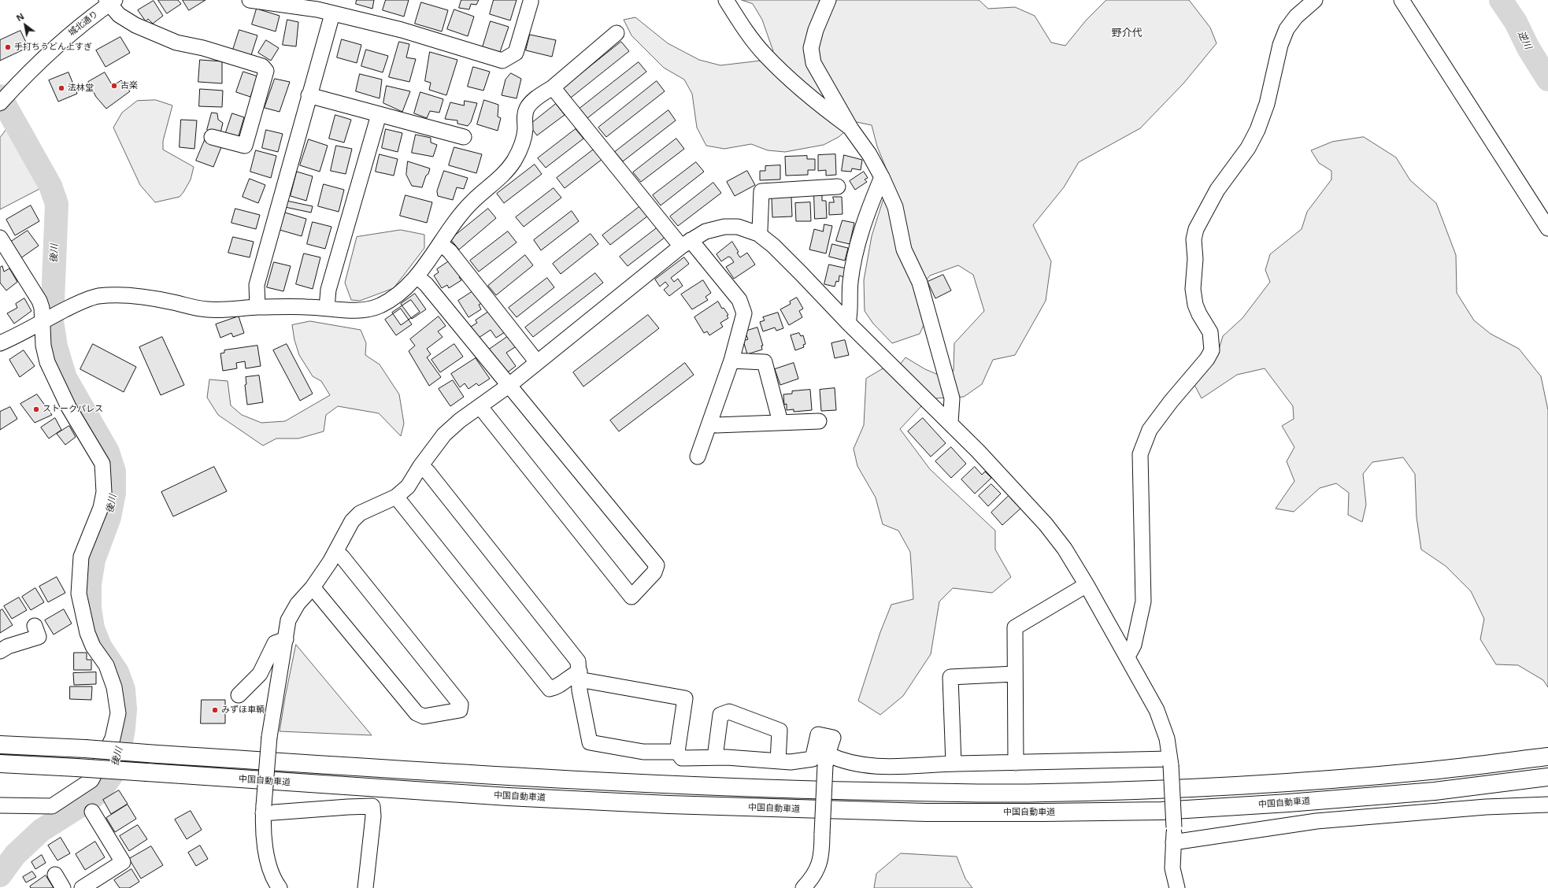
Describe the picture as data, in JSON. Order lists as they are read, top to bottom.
{
  "streets": {
    "highway": ["中国自動車道"],
    "street": ["城北通り"]
  },
  "districts": ["野介代"],
  "water": ["逆川", "後川"],
  "places": [
    "手打ちうどん上すぎ",
    "古楽",
    "法林堂",
    "ストークパレス",
    "みずほ車輌"
  ],
  "north": "top left"
}
